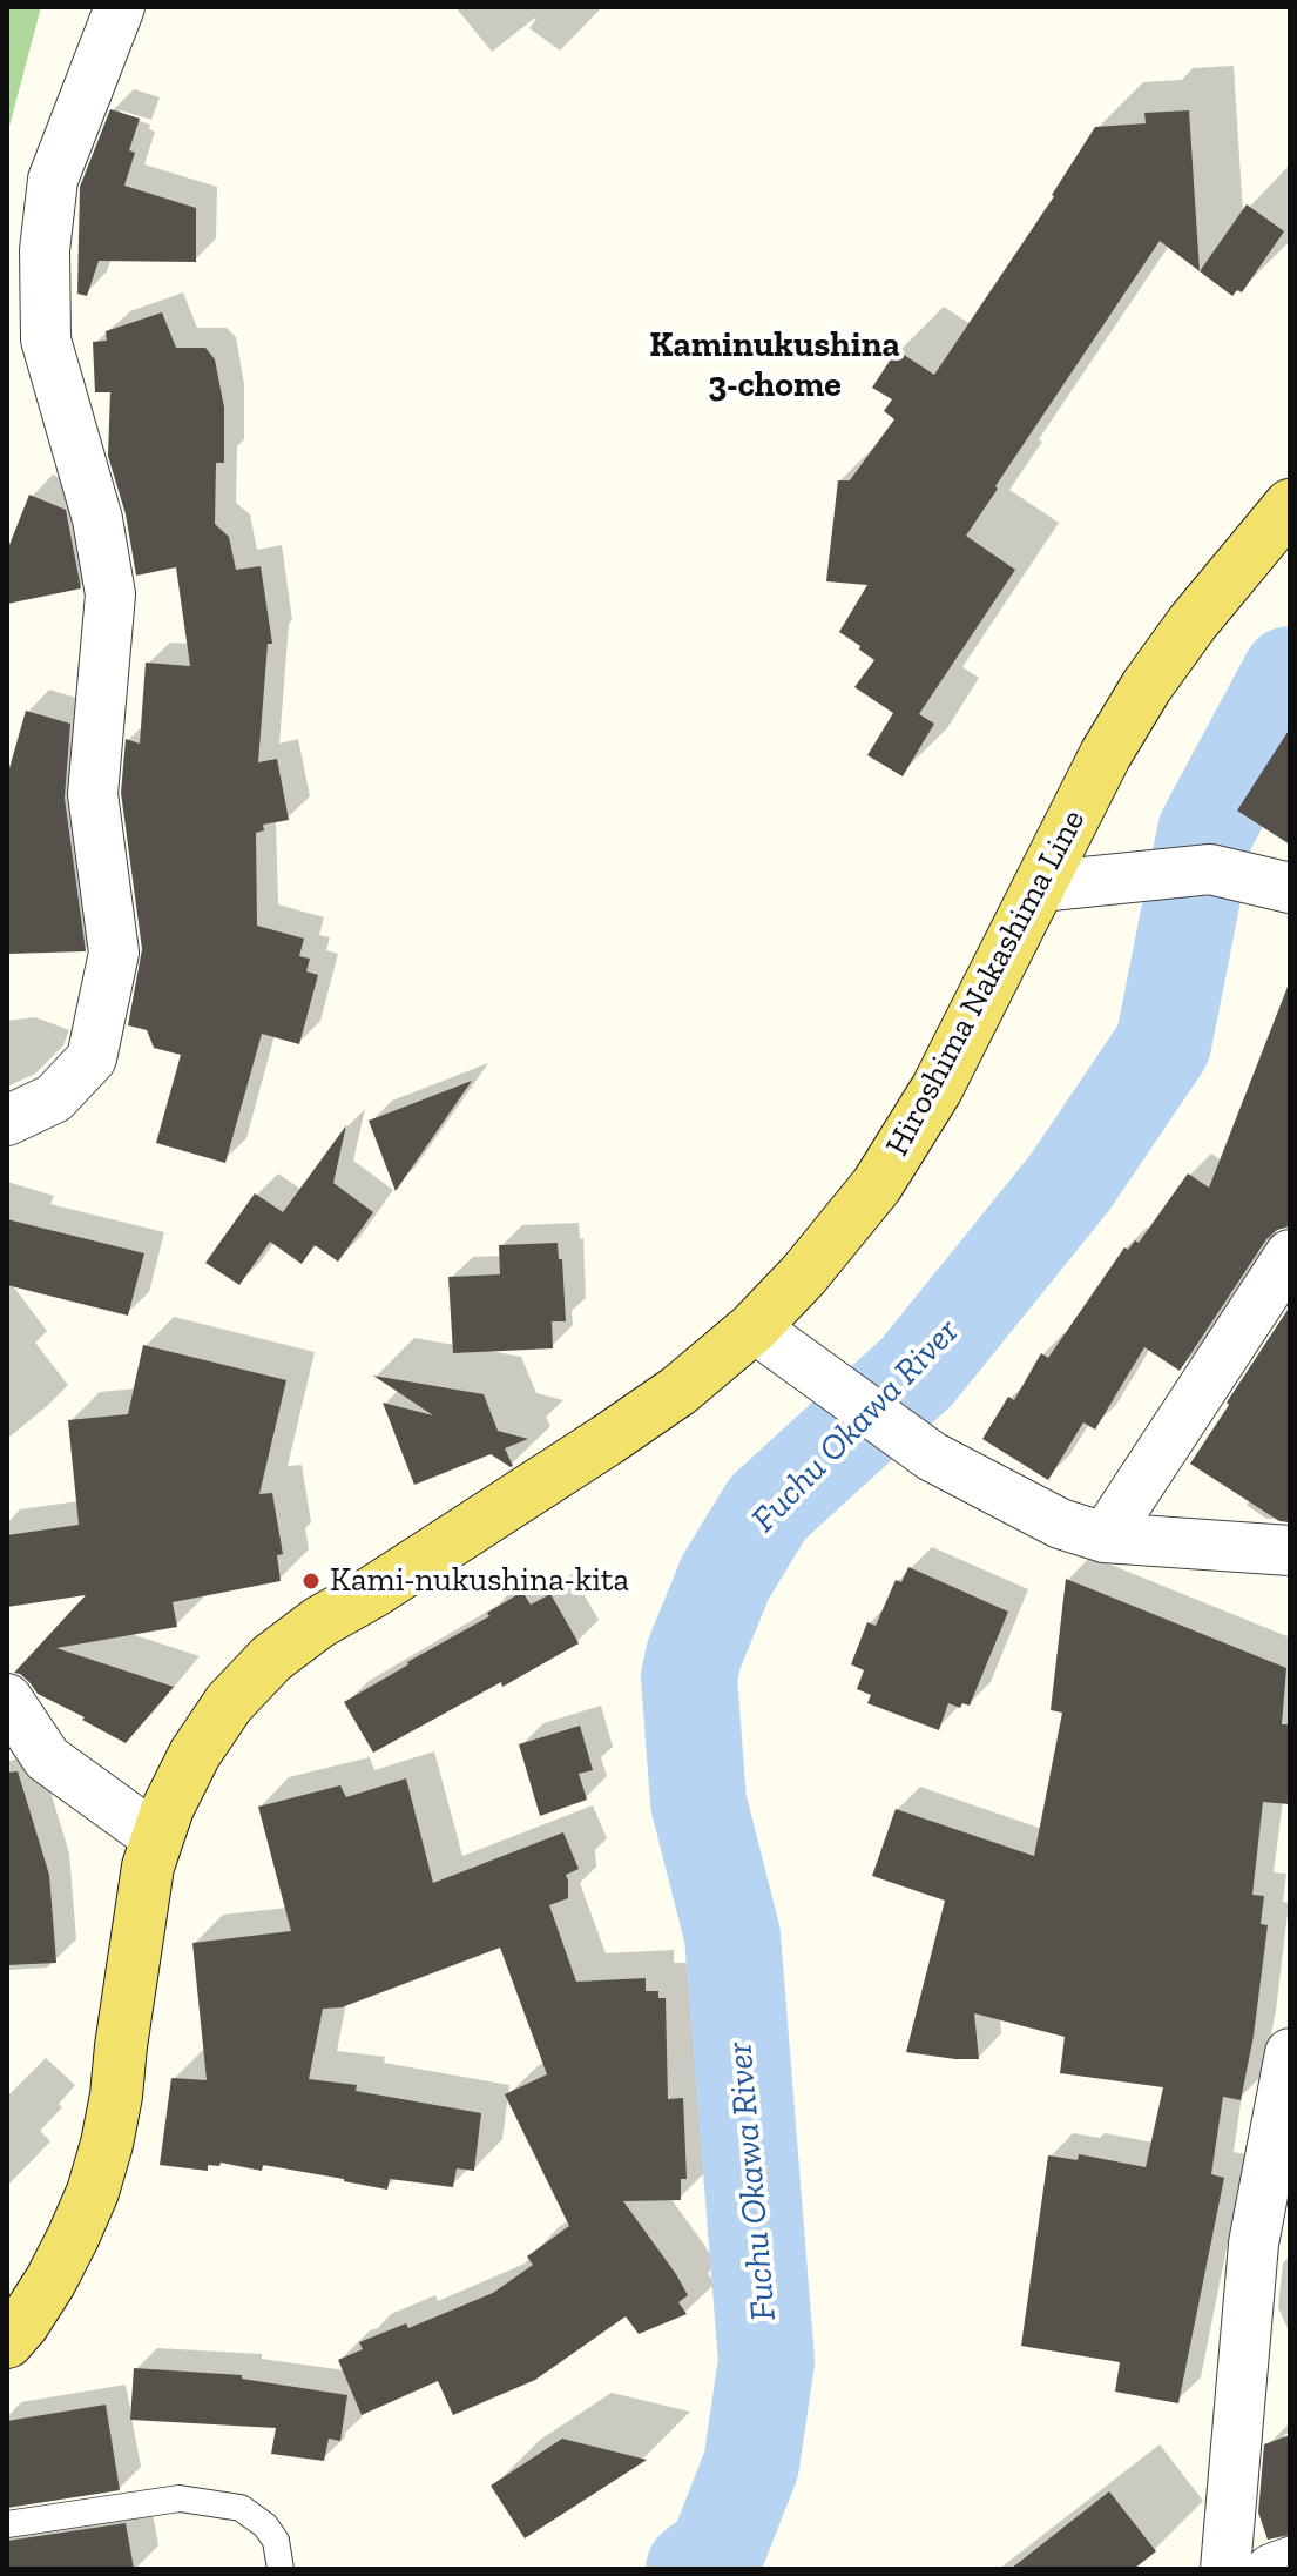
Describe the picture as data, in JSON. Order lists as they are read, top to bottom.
{
  "streets": {
    "main road": ["Hiroshima Nakashima Line"]
  },
  "districts": ["Kaminukushina 3-chome"],
  "water": ["Fuchu Okawa River"],
  "places": ["Kami-nukushina-kita"]
}
